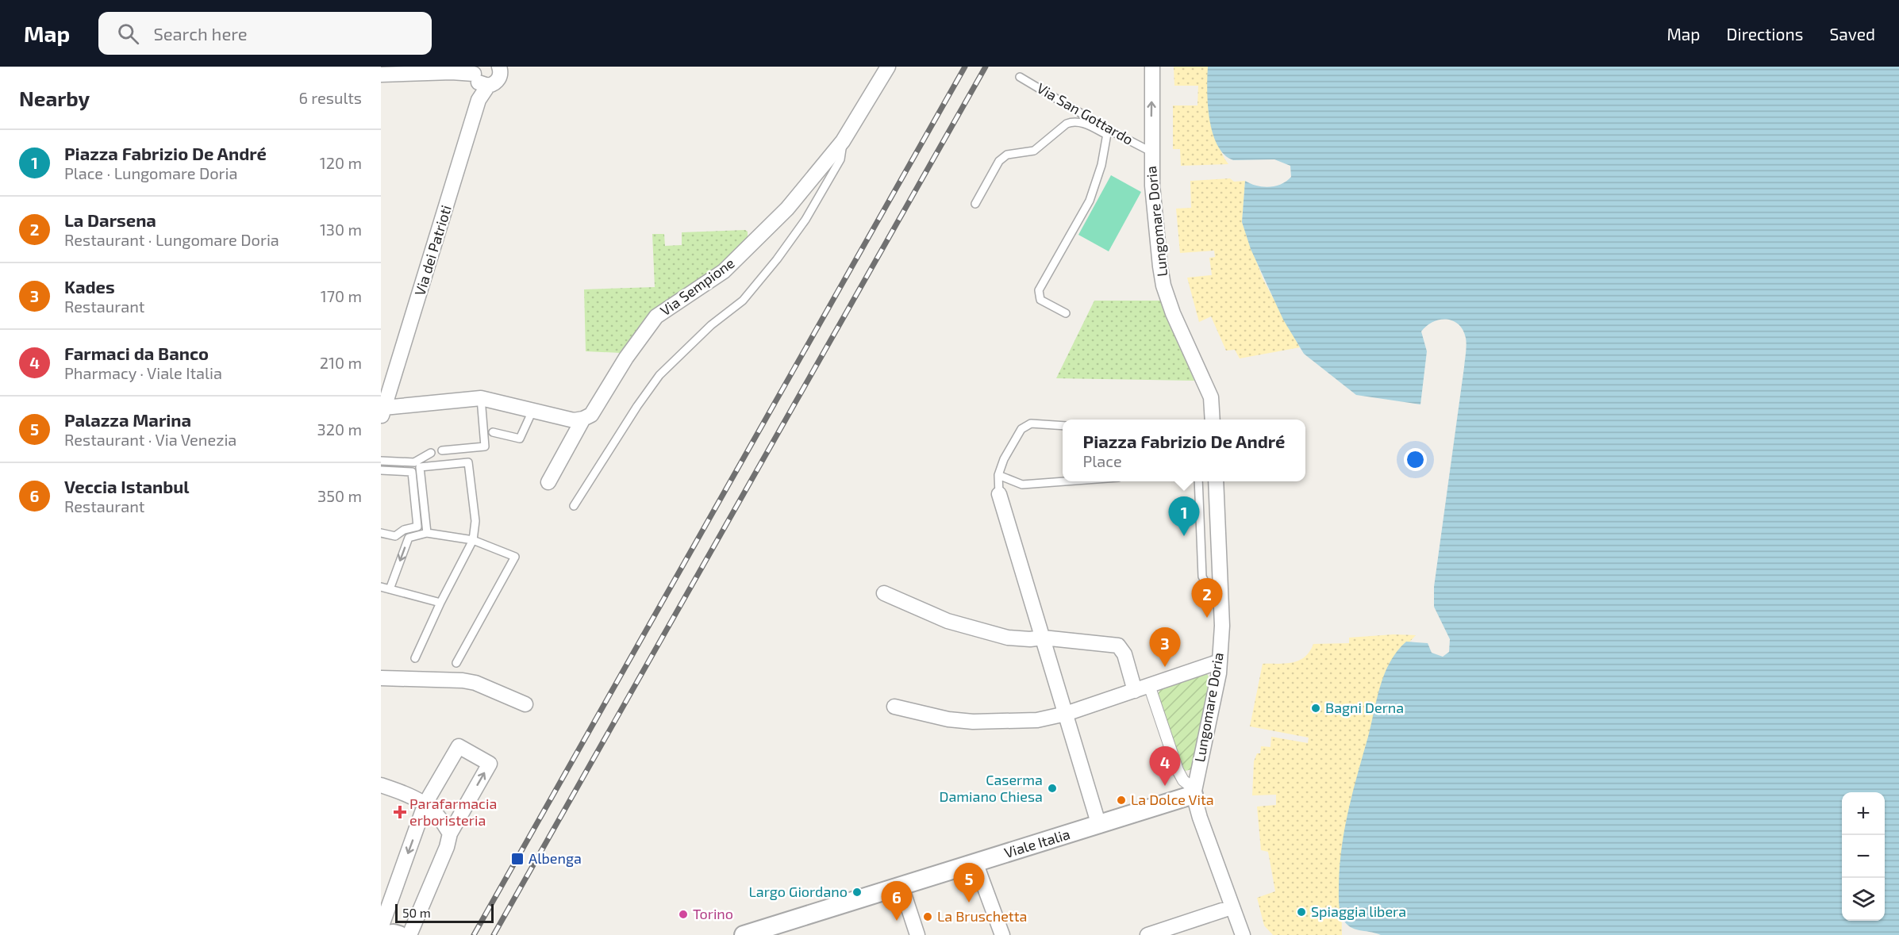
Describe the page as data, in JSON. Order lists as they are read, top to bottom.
{
  "streets": {
    "street": [
      "Lungomare Doria",
      "Via dei Patrioti",
      "Via Sempione",
      "Viale Italia"
    ],
    "lane": ["Via San Gottardo"]
  },
  "crossings": [
    ["Via San Gottardo", "Lungomare Doria"],
    ["Lungomare Doria", "Viale Italia"]
  ],
  "places": {
    "other": [
      "Bagni Derna",
      "Caserma Damiano Chiesa",
      "La Dolce Vita",
      "Largo Giordano",
      "Spiaggia libera",
      "Torino",
      "La Bruschetta"
    ],
    "health": ["Parafarmacia erboristeria"],
    "transit": ["Albenga"]
  },
  "scale_bar": "50 m",
  "page": {
    "header": "Map",
    "search": "Search here",
    "nav": ["Map", "Directions", "Saved"],
    "heading": ["Nearby", "6 results"],
    "list": [
      {
        "mark": "1",
        "name": "Piazza Fabrizio De André",
        "note": "Place · Lungomare Doria",
        "value": "120 m"
      },
      {
        "mark": "2",
        "name": "La Darsena",
        "note": "Restaurant · Lungomare Doria",
        "value": "130 m"
      },
      {
        "mark": "3",
        "name": "Kades",
        "note": "Restaurant",
        "value": "170 m"
      },
      {
        "mark": "4",
        "name": "Farmaci da Banco",
        "note": "Pharmacy · Viale Italia",
        "value": "210 m"
      },
      {
        "mark": "5",
        "name": "Palazza Marina",
        "note": "Restaurant · Via Venezia",
        "value": "320 m"
      },
      {
        "mark": "6",
        "name": "Veccia Istanbul",
        "note": "Restaurant",
        "value": "350 m"
      }
    ],
    "popup": ["Piazza Fabrizio De André", "Place"],
    "pins": [
      "1",
      "2",
      "3",
      "4",
      "5",
      "6"
    ],
    "map_buttons": ["+", "−"],
    "scale": "50 m"
  }
}
